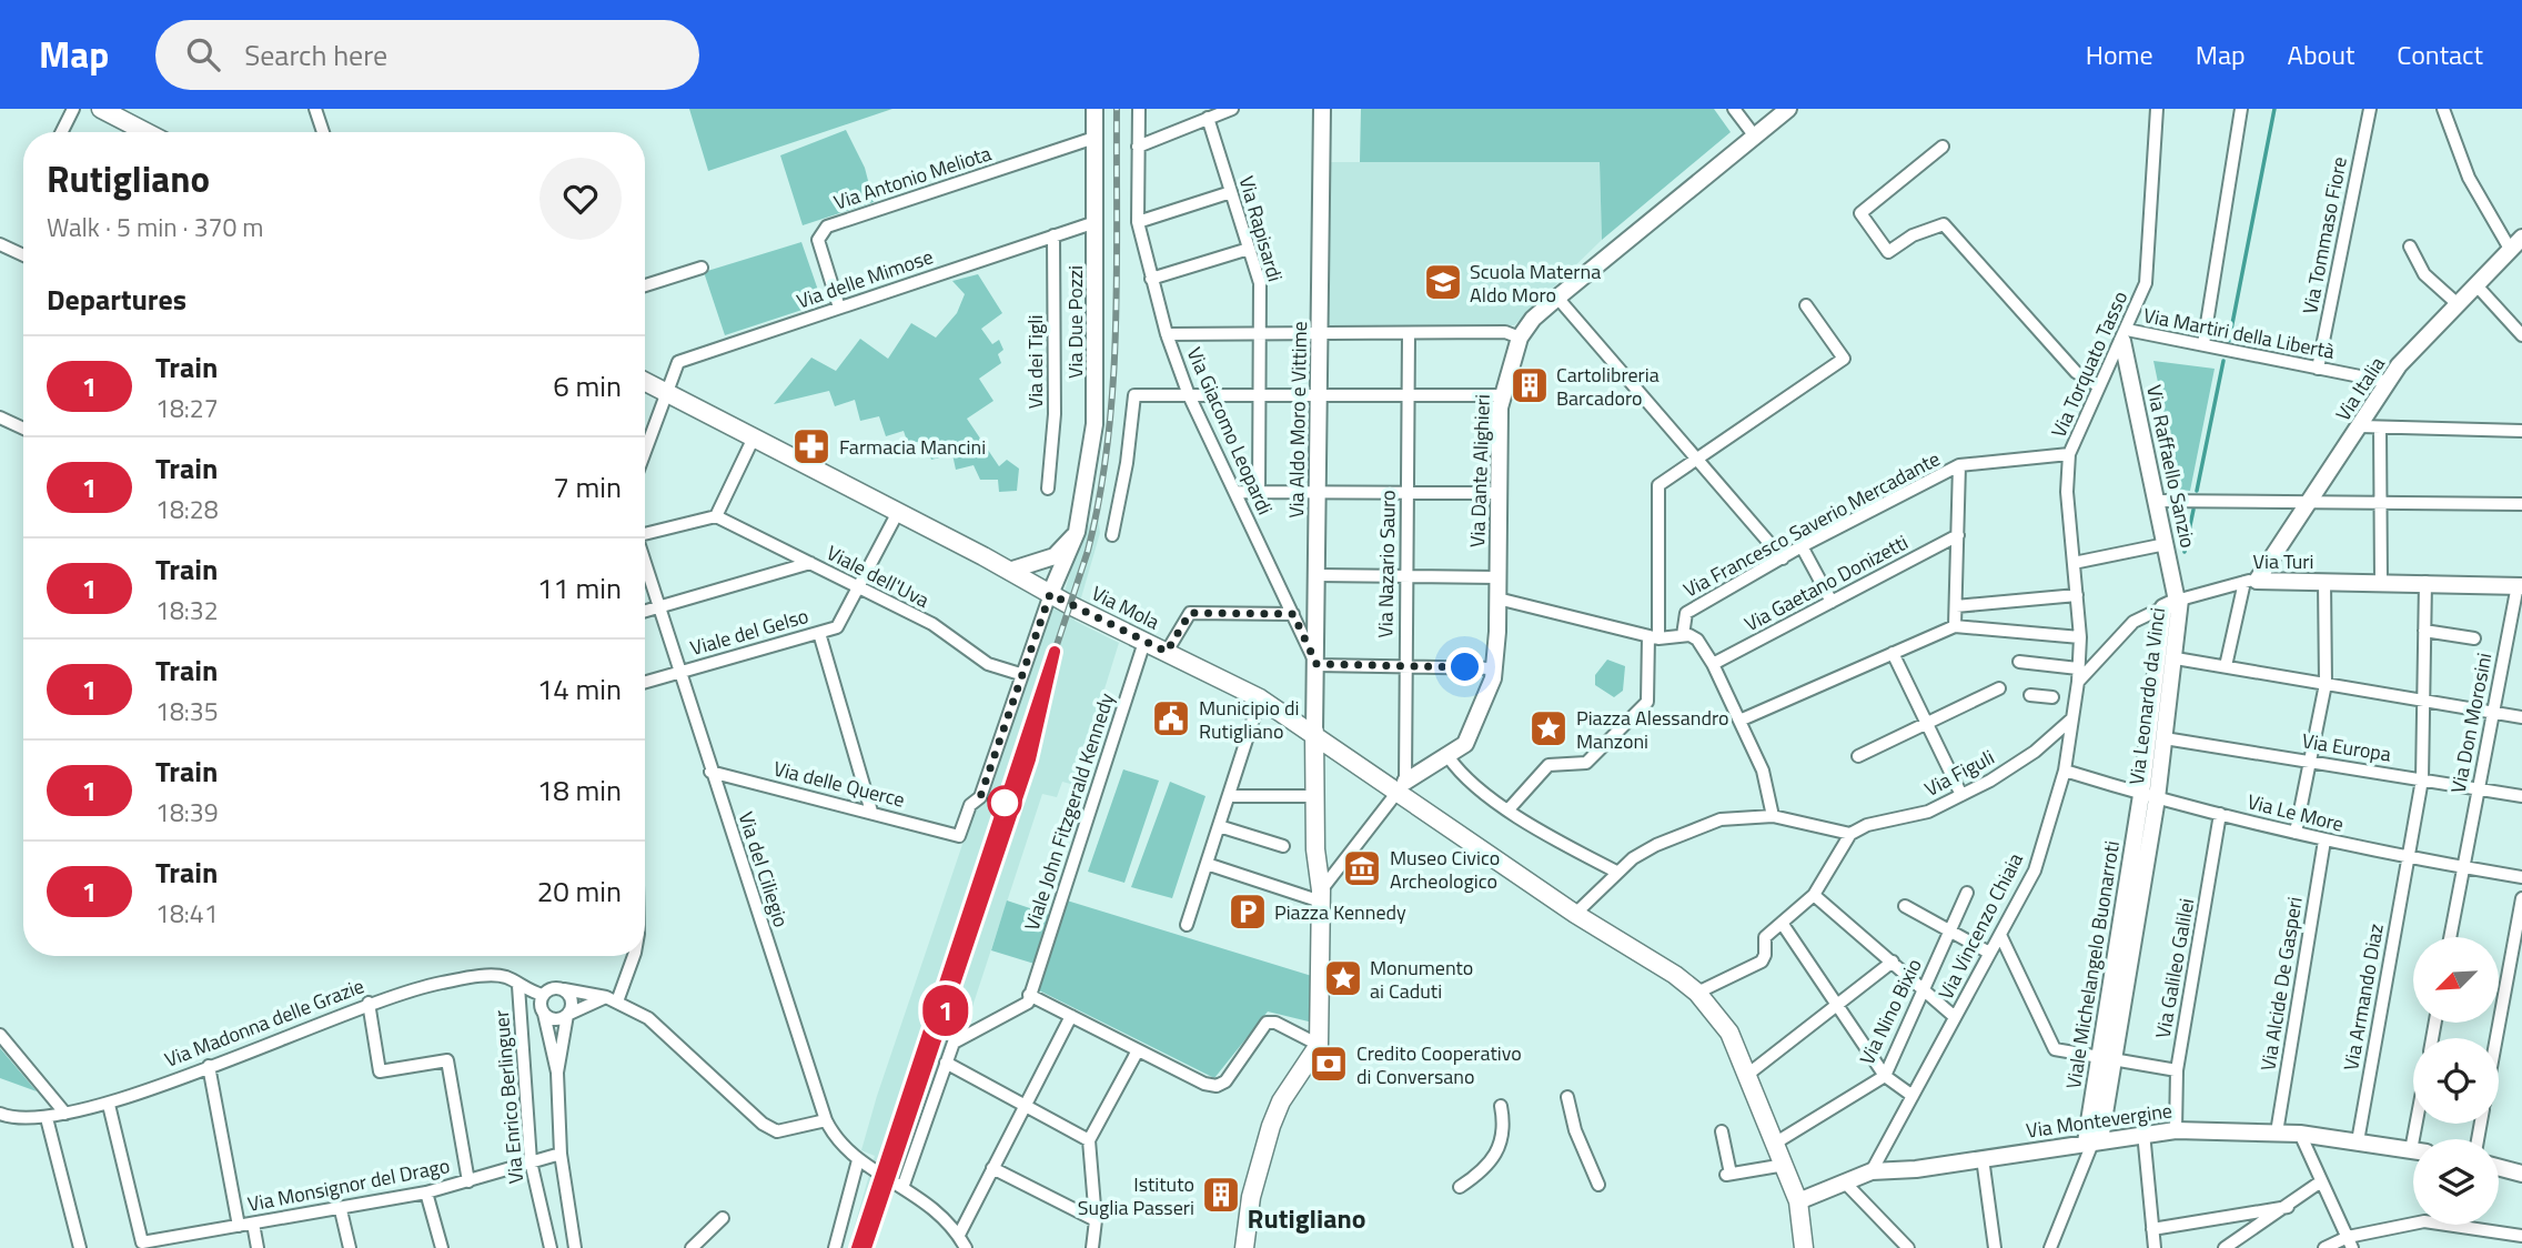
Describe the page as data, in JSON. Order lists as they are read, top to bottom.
{
  "streets": {
    "main road": ["Via Mola"],
    "street": [
      "Via Antonio Meliota",
      "Via Rapisardi",
      "Via Tommaso Fiore",
      "Via delle Mimose",
      "Via Due Pozzi",
      "Via Martiri della Libertà",
      "Via dei Tigli",
      "Via Torquato Tasso",
      "Via Italia",
      "Via Aldo Moro e Vittime",
      "Via Giacomo Leopardi",
      "Via Raffaello Sanzio",
      "Via Dante Alighieri",
      "Via Francesco Saverio Mercadante",
      "Via Turi",
      "Via Nazario Sauro",
      "Viale dell'Uva",
      "Via Gaetano Donizetti",
      "Viale del Gelso",
      "Via Leonardo da Vinci",
      "Via Don Morosini",
      "Via Europa",
      "Via Figuli",
      "Via delle Querce",
      "Viale John Fitzgerald Kennedy",
      "Via Le More",
      "Via del Ciliegio",
      "Via Vincenzo Chiaia",
      "Viale Michelangelo Buonarroti",
      "Via Galileo Galilei",
      "Via Alcide De Gasperi",
      "Via Armando Diaz",
      "Via Nino Bixio",
      "Via Madonna delle Grazie",
      "Via Enrico Berlinguer",
      "Via Montevergine",
      "Via Monsignor del Drago"
    ]
  },
  "crossings": [
    ["Via Antonio Meliota", "Via delle Mimose"],
    ["Via Antonio Meliota", "Via Due Pozzi"],
    ["Via Tommaso Fiore", "Via Martiri della Libertà"],
    ["Via delle Mimose", "Via Due Pozzi"],
    ["Via delle Mimose", "Via dei Tigli"],
    ["Via delle Mimose", "Via Mola"],
    ["Via Due Pozzi", "Via Mola"],
    ["Via Martiri della Libertà", "Via Torquato Tasso"],
    ["Via Martiri della Libertà", "Via Italia"],
    ["Via Martiri della Libertà", "Via Raffaello Sanzio"],
    ["Via Torquato Tasso", "Via Raffaello Sanzio"],
    ["Via Torquato Tasso", "Via Francesco Saverio Mercadante"],
    ["Via Torquato Tasso", "Via Turi"],
    ["Via Torquato Tasso", "Via Vincenzo Chiaia"],
    ["Via Italia", "Via Turi"],
    ["Via Aldo Moro e Vittime", "Via Giacomo Leopardi"],
    ["Via Aldo Moro e Vittime", "Via Mola"],
    ["Via Raffaello Sanzio", "Via Turi"],
    ["Via Raffaello Sanzio", "Via Leonardo da Vinci"],
    ["Via Dante Alighieri", "Via Nazario Sauro"],
    ["Via Dante Alighieri", "Via Mola"],
    ["Via Turi", "Via Leonardo da Vinci"],
    ["Via Turi", "Via Don Morosini"],
    ["Via Turi", "Via Vincenzo Chiaia"],
    ["Via Turi", "Via Armando Diaz"],
    ["Via Nazario Sauro", "Via Mola"],
    ["Viale dell'Uva", "Viale del Gelso"],
    ["Viale dell'Uva", "Via delle Querce"],
    ["Via Mola", "Viale del Gelso"],
    ["Via Mola", "Viale John Fitzgerald Kennedy"],
    ["Via Mola", "Via Nino Bixio"],
    ["Via Mola", "Via Montevergine"],
    ["Viale del Gelso", "Via del Ciliegio"],
    ["Via Leonardo da Vinci", "Via Europa"],
    ["Via Leonardo da Vinci", "Via Le More"],
    ["Via Leonardo da Vinci", "Viale Michelangelo Buonarroti"],
    ["Via Don Morosini", "Via Europa"],
    ["Via Don Morosini", "Via Le More"],
    ["Via Europa", "Via Armando Diaz"],
    ["Via Figuli", "Via Vincenzo Chiaia"],
    ["Via delle Querce", "Via del Ciliegio"],
    ["Via Le More", "Via Vincenzo Chiaia"],
    ["Via Le More", "Viale Michelangelo Buonarroti"],
    ["Via Le More", "Via Galileo Galilei"],
    ["Via Le More", "Via Alcide De Gasperi"],
    ["Via Le More", "Via Armando Diaz"],
    ["Via Vincenzo Chiaia", "Via Montevergine"],
    ["Viale Michelangelo Buonarroti", "Via Montevergine"],
    ["Via Galileo Galilei", "Via Montevergine"],
    ["Via Alcide De Gasperi", "Via Montevergine"],
    ["Via Armando Diaz", "Via Montevergine"],
    ["Via Madonna delle Grazie", "Via Enrico Berlinguer"],
    ["Via Madonna delle Grazie", "Via Monsignor del Drago"],
    ["Via Enrico Berlinguer", "Via Monsignor del Drago"]
  ],
  "districts": ["Rutigliano"],
  "places": {
    "school or university": ["Scuola Materna Aldo Moro"],
    "building": ["Cartolibreria Barcadoro", "Istituto Suglia Passeri"],
    "pharmacy": ["Farmacia Mancini"],
    "public building": ["Municipio di Rutigliano"],
    "place": ["Piazza Alessandro Manzoni", "Monumento ai Caduti"],
    "museum": ["Museo Civico Archeologico"],
    "parking": ["Piazza Kennedy"],
    "bank": ["Credito Cooperativo di Conversano"]
  },
  "north": "bottom left",
  "page": {
    "header": "Map",
    "search": "Search here",
    "nav": [
      "Home",
      "Map",
      "About",
      "Contact"
    ],
    "on_map": "1",
    "heading": [
      ["Rutigliano", "Walk · 5 min · 370 m"],
      "Departures"
    ],
    "list": [
      {
        "mark": "1",
        "name": "Train",
        "note": "18:27",
        "value": "6 min"
      },
      {
        "mark": "1",
        "name": "Train",
        "note": "18:28",
        "value": "7 min"
      },
      {
        "mark": "1",
        "name": "Train",
        "note": "18:32",
        "value": "11 min"
      },
      {
        "mark": "1",
        "name": "Train",
        "note": "18:35",
        "value": "14 min"
      },
      {
        "mark": "1",
        "name": "Train",
        "note": "18:39",
        "value": "18 min"
      },
      {
        "mark": "1",
        "name": "Train",
        "note": "18:41",
        "value": "20 min"
      }
    ]
  }
}
